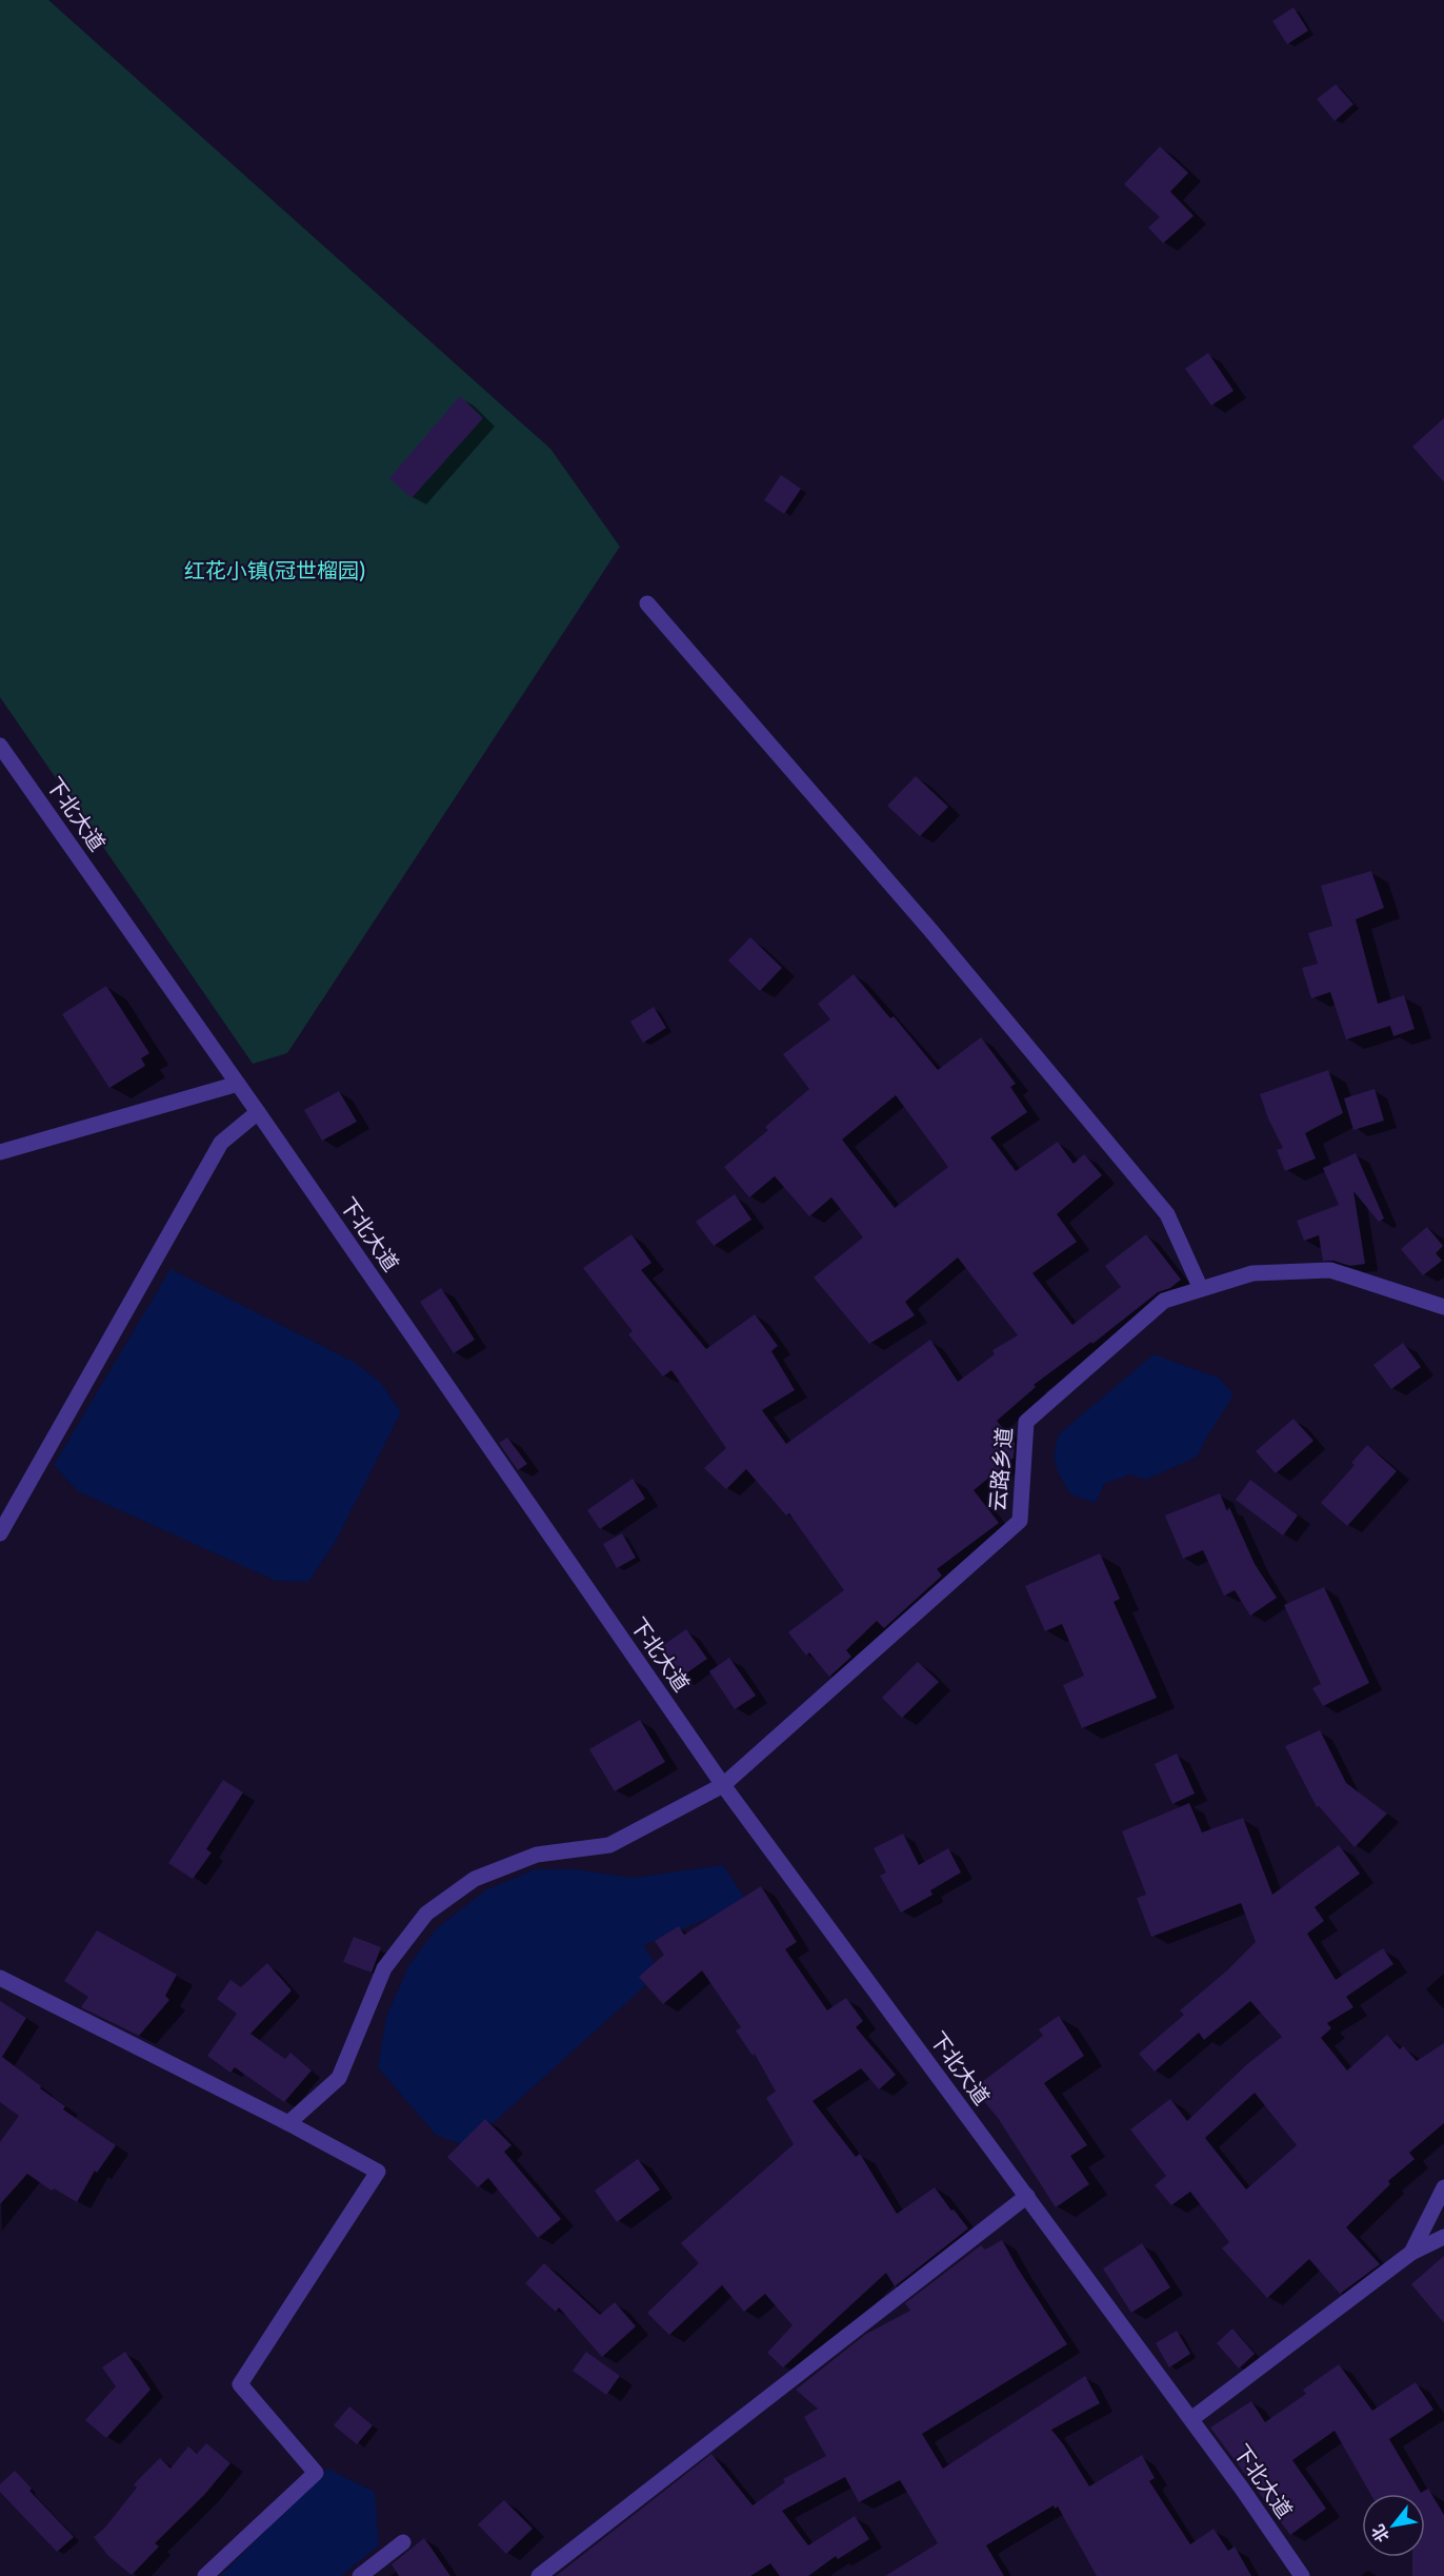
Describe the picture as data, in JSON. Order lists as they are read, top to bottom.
{
  "streets": {
    "street": ["下北大道", "云路乡道"]
  },
  "crossings": [
    ["下北大道", "云路乡道"]
  ],
  "parks": ["红花小镇(冠世榴园)"],
  "north": "bottom left"
}
